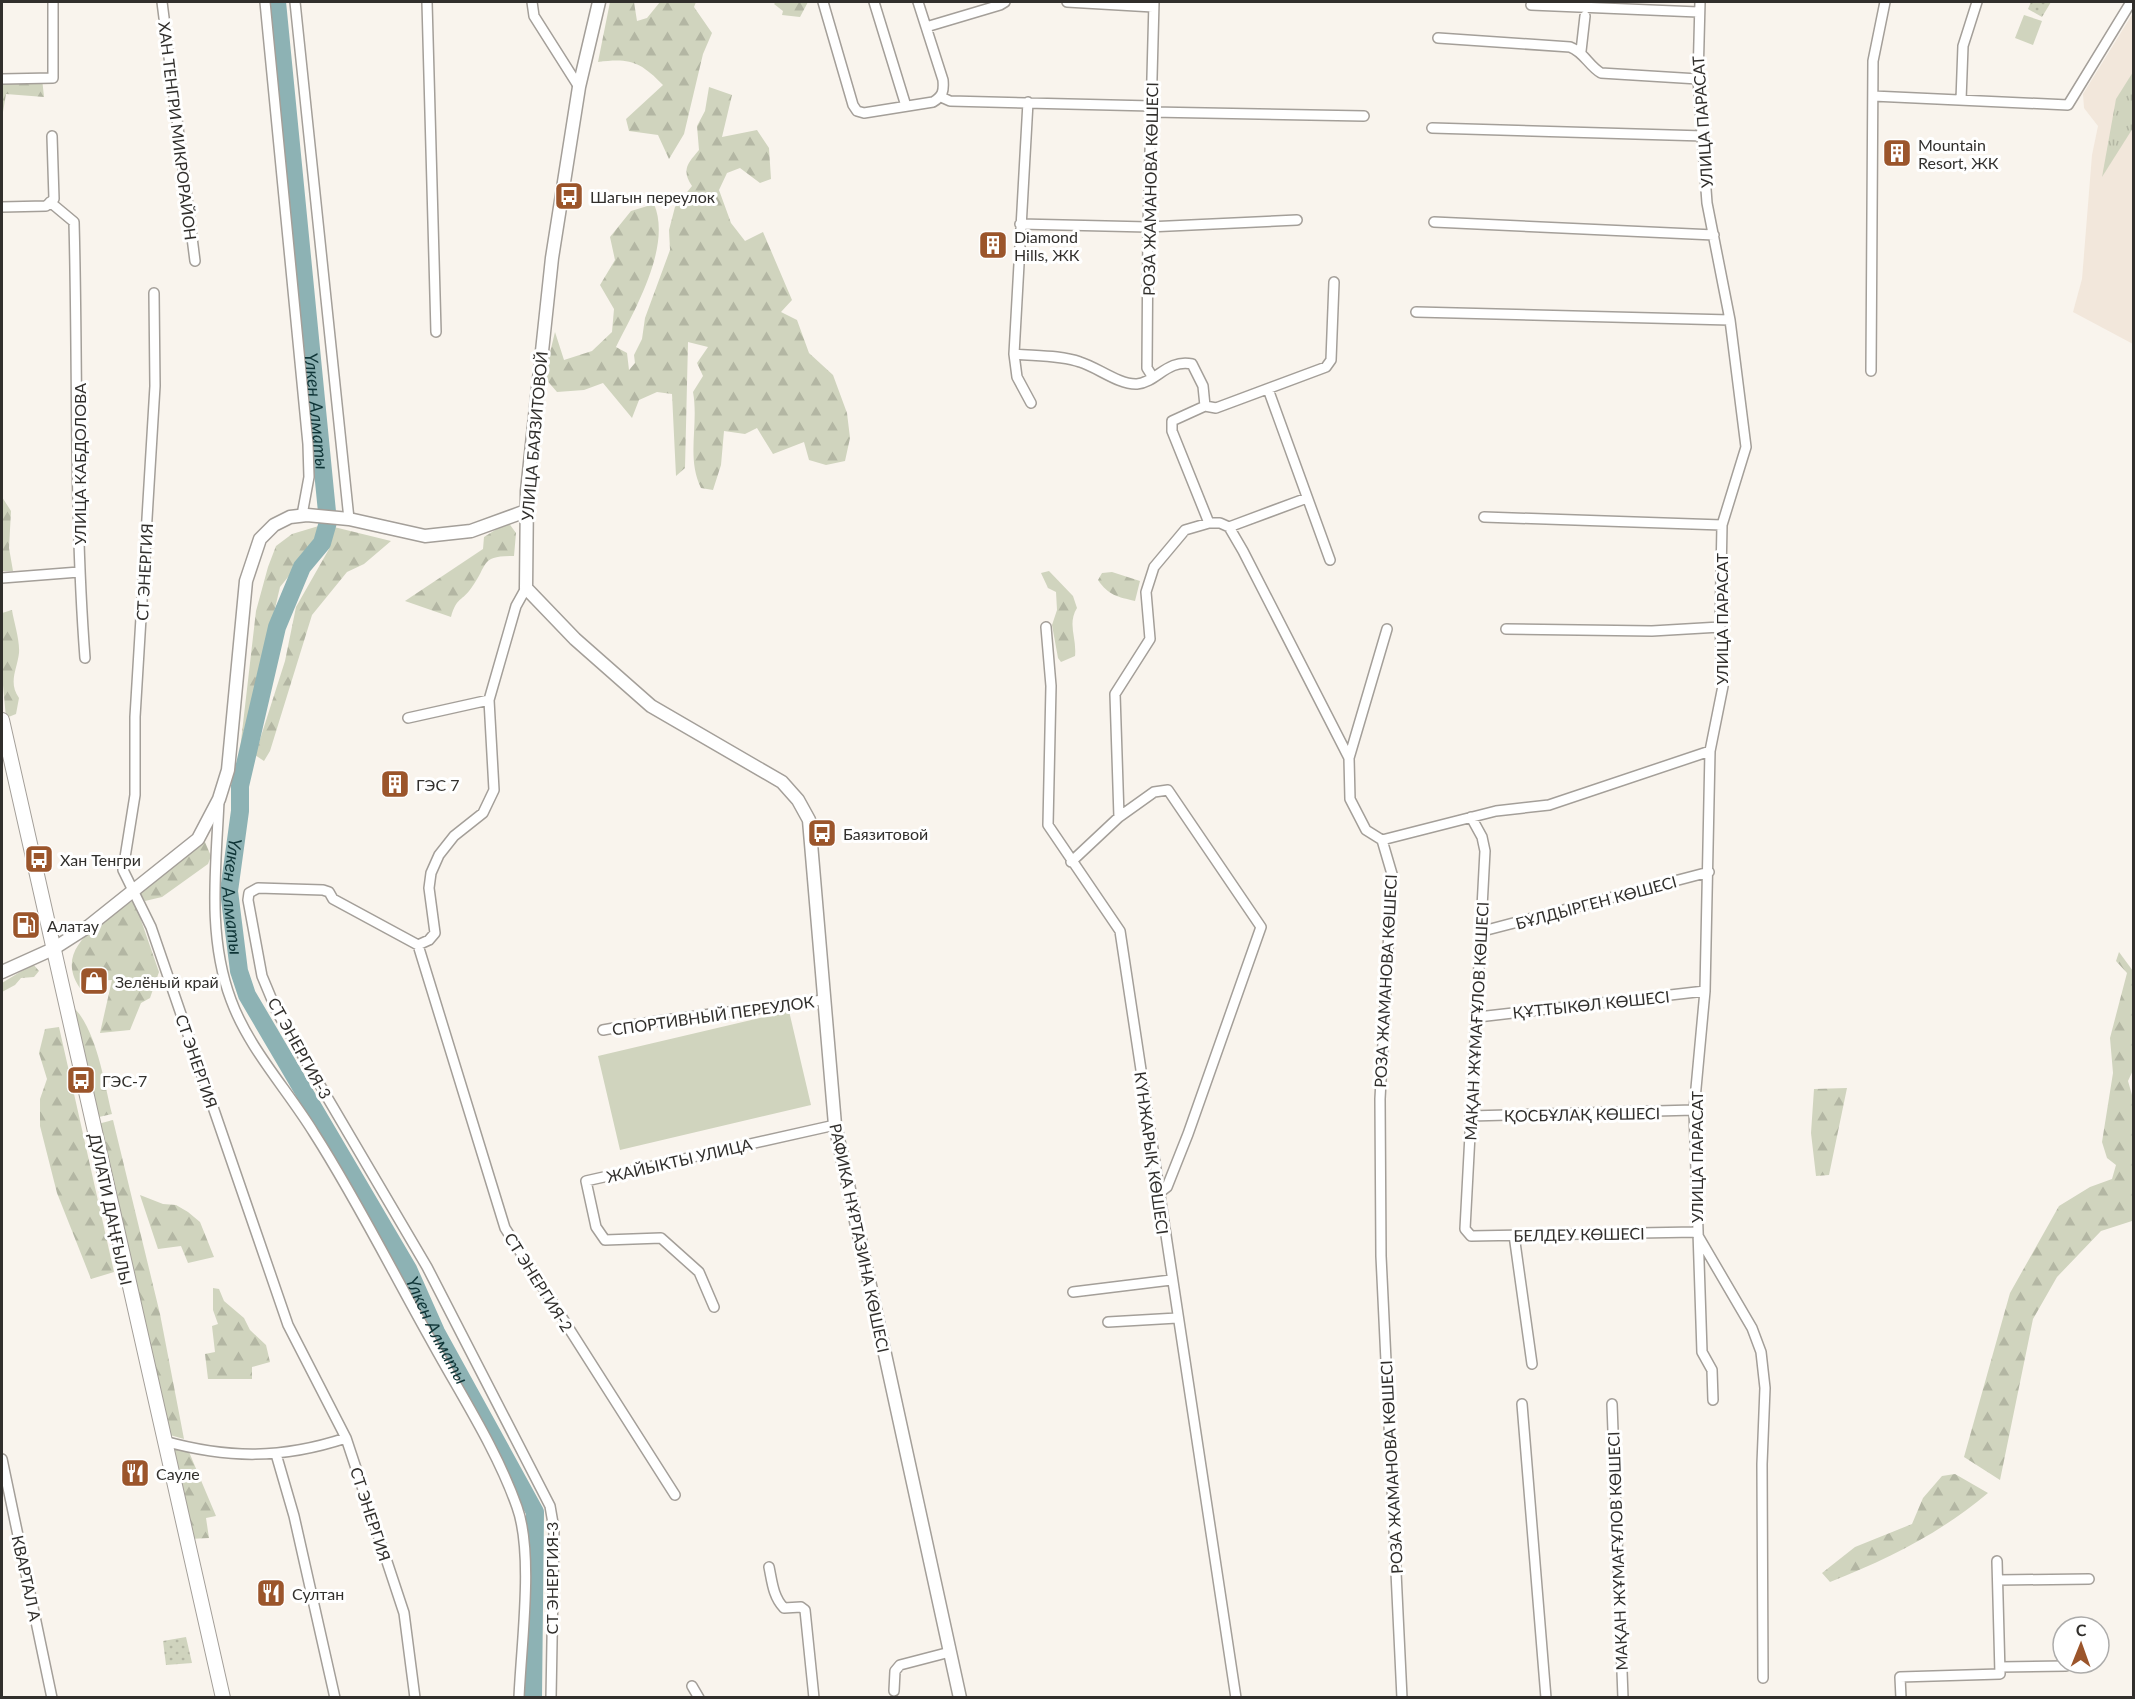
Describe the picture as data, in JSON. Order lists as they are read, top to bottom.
{
  "streets": {
    "main road": ["ДУЛАТИ ДАҢҒЫЛЫ"],
    "street": [
      "УЛИЦА ПАРАСАТ",
      "ХАН ТЕНГРИ МИКРОРАЙОН",
      "РОЗА ЖАМАНОВА КӨШЕСІ",
      "УЛИЦА БАЯЗИТОВОЙ",
      "УЛИЦА КАБДОЛОВА",
      "СТ ЭНЕРГИЯ",
      "БҰЛДЫРГЕН КӨШЕСІ",
      "ҚҰТТЫКӨЛ КӨШЕСІ",
      "СПОРТИВНЫЙ ПЕРЕУЛОК",
      "МАҚАН ЖҰМАҒҰЛОВ КӨШЕСІ",
      "СТ ЭНЕРГИЯ-3",
      "ҚОСБҰЛАҚ КӨШЕСІ",
      "КҮНЖАРЫҚ КӨШЕСІ",
      "ЖАЙЫКТЫ УЛИЦА",
      "БЕЛДЕУ КӨШЕСІ",
      "РАФИКА НҰРТАЗИНА КӨШЕСІ",
      "СТ ЭНЕРГИЯ-2",
      "КВАРТАЛ А"
    ]
  },
  "crossings": [
    ["УЛИЦА ПАРАСАТ", "БҰЛДЫРГЕН КӨШЕСІ"],
    ["УЛИЦА ПАРАСАТ", "ҚҰТТЫКӨЛ КӨШЕСІ"],
    ["УЛИЦА ПАРАСАТ", "ҚОСБҰЛАҚ КӨШЕСІ"],
    ["УЛИЦА ПАРАСАТ", "БЕЛДЕУ КӨШЕСІ"],
    ["УЛИЦА БАЯЗИТОВОЙ", "РАФИКА НҰРТАЗИНА КӨШЕСІ"],
    ["БҰЛДЫРГЕН КӨШЕСІ", "МАҚАН ЖҰМАҒҰЛОВ КӨШЕСІ"],
    ["ҚҰТТЫКӨЛ КӨШЕСІ", "МАҚАН ЖҰМАҒҰЛОВ КӨШЕСІ"],
    ["СПОРТИВНЫЙ ПЕРЕУЛОК", "РАФИКА НҰРТАЗИНА КӨШЕСІ"],
    ["МАҚАН ЖҰМАҒҰЛОВ КӨШЕСІ", "ҚОСБҰЛАҚ КӨШЕСІ"],
    ["МАҚАН ЖҰМАҒҰЛОВ КӨШЕСІ", "БЕЛДЕУ КӨШЕСІ"],
    ["СТ ЭНЕРГИЯ-3", "СТ ЭНЕРГИЯ-2"],
    ["ЖАЙЫКТЫ УЛИЦА", "РАФИКА НҰРТАЗИНА КӨШЕСІ"]
  ],
  "water": ["Үлкен Алматы"],
  "places": {
    "building": ["Mountain Resort, ЖК", "Diamond Hills, ЖК", "ГЭС 7"],
    "bus stop": [
      "Шагын переулок",
      "Баязитовой",
      "Хан Тенгри",
      "ГЭС-7"
    ],
    "fuel station": ["Алатау"],
    "shop": ["Зелёный край"],
    "restaurant": ["Сауле", "Султан"]
  },
  "north": "top"
}
